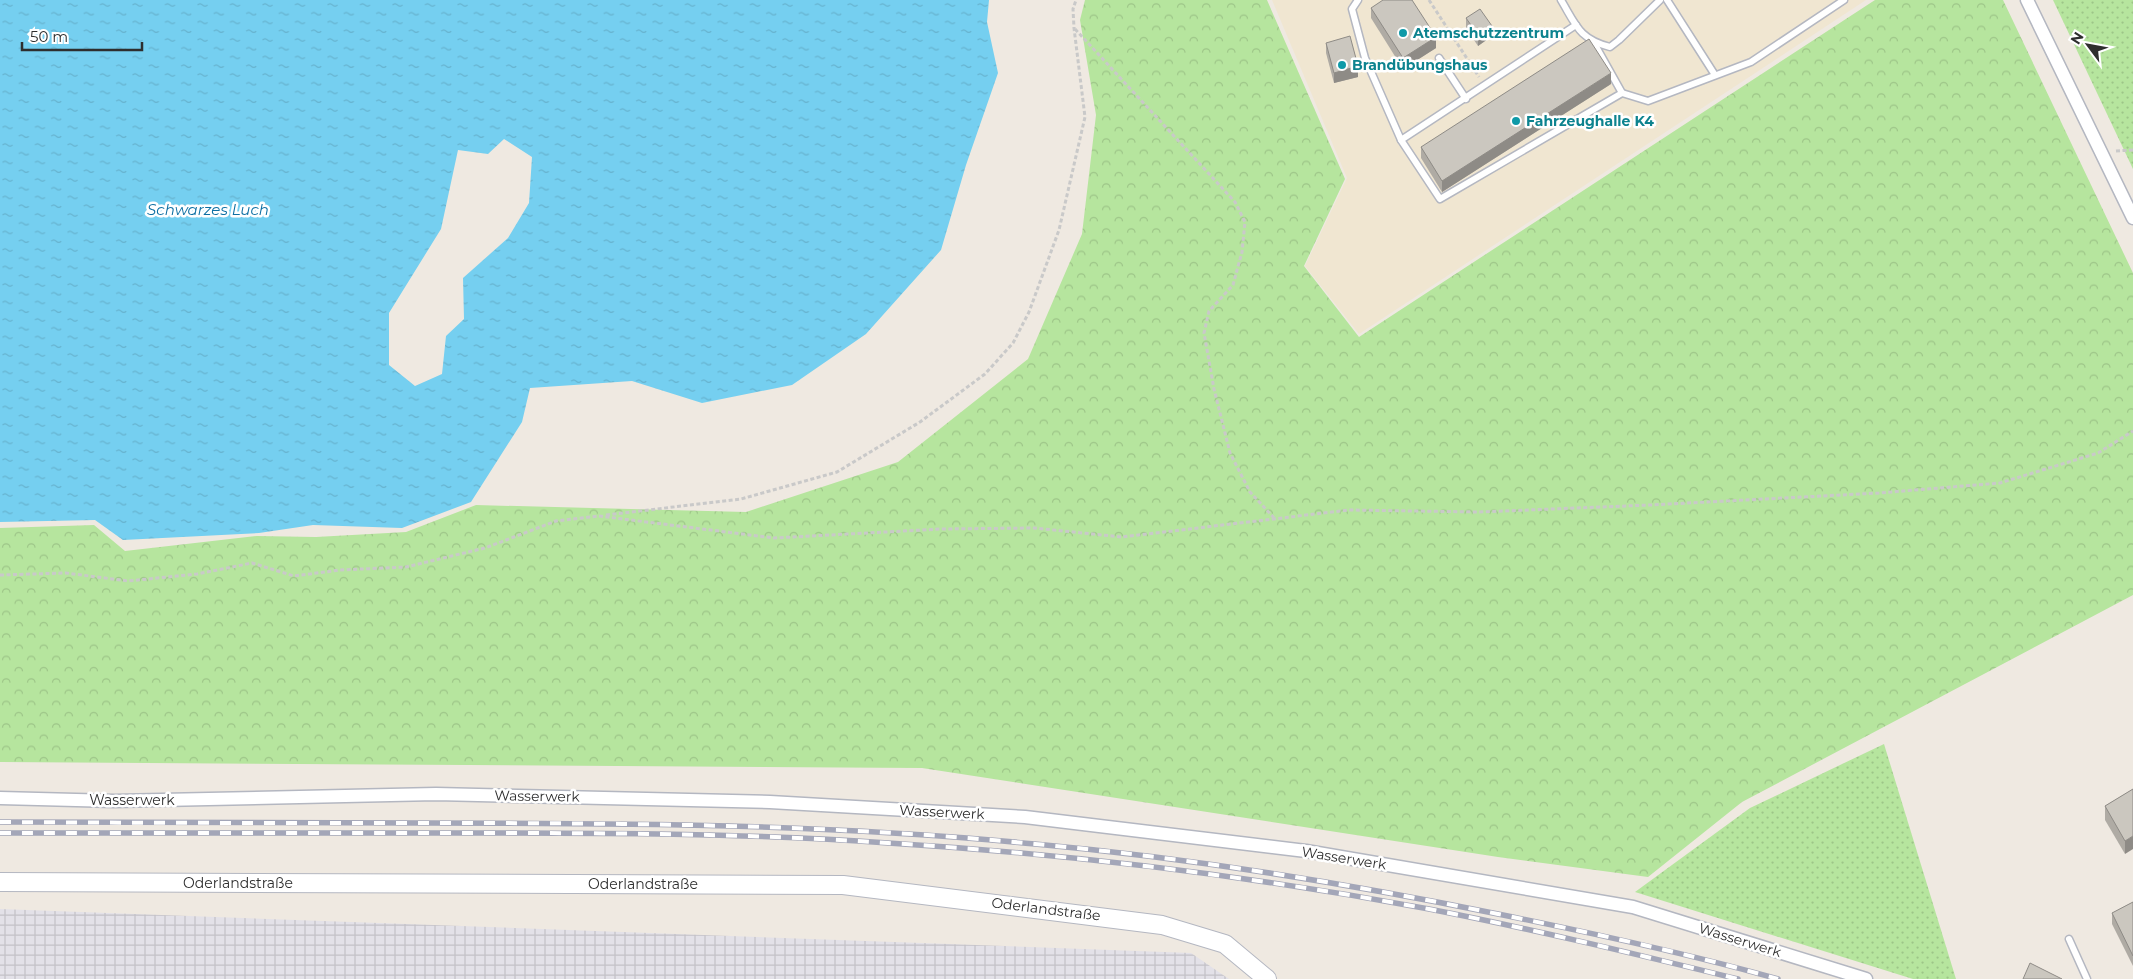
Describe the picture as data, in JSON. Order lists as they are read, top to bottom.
{
  "streets": {
    "street": ["Wasserwerk", "Oderlandstraße"]
  },
  "water": ["Schwarzes Luch"],
  "places": ["Atemschutzzentrum", "Brandübungshaus", "Fahrzeughalle K4"],
  "scale_bar": "50 m",
  "north": "top left"
}
